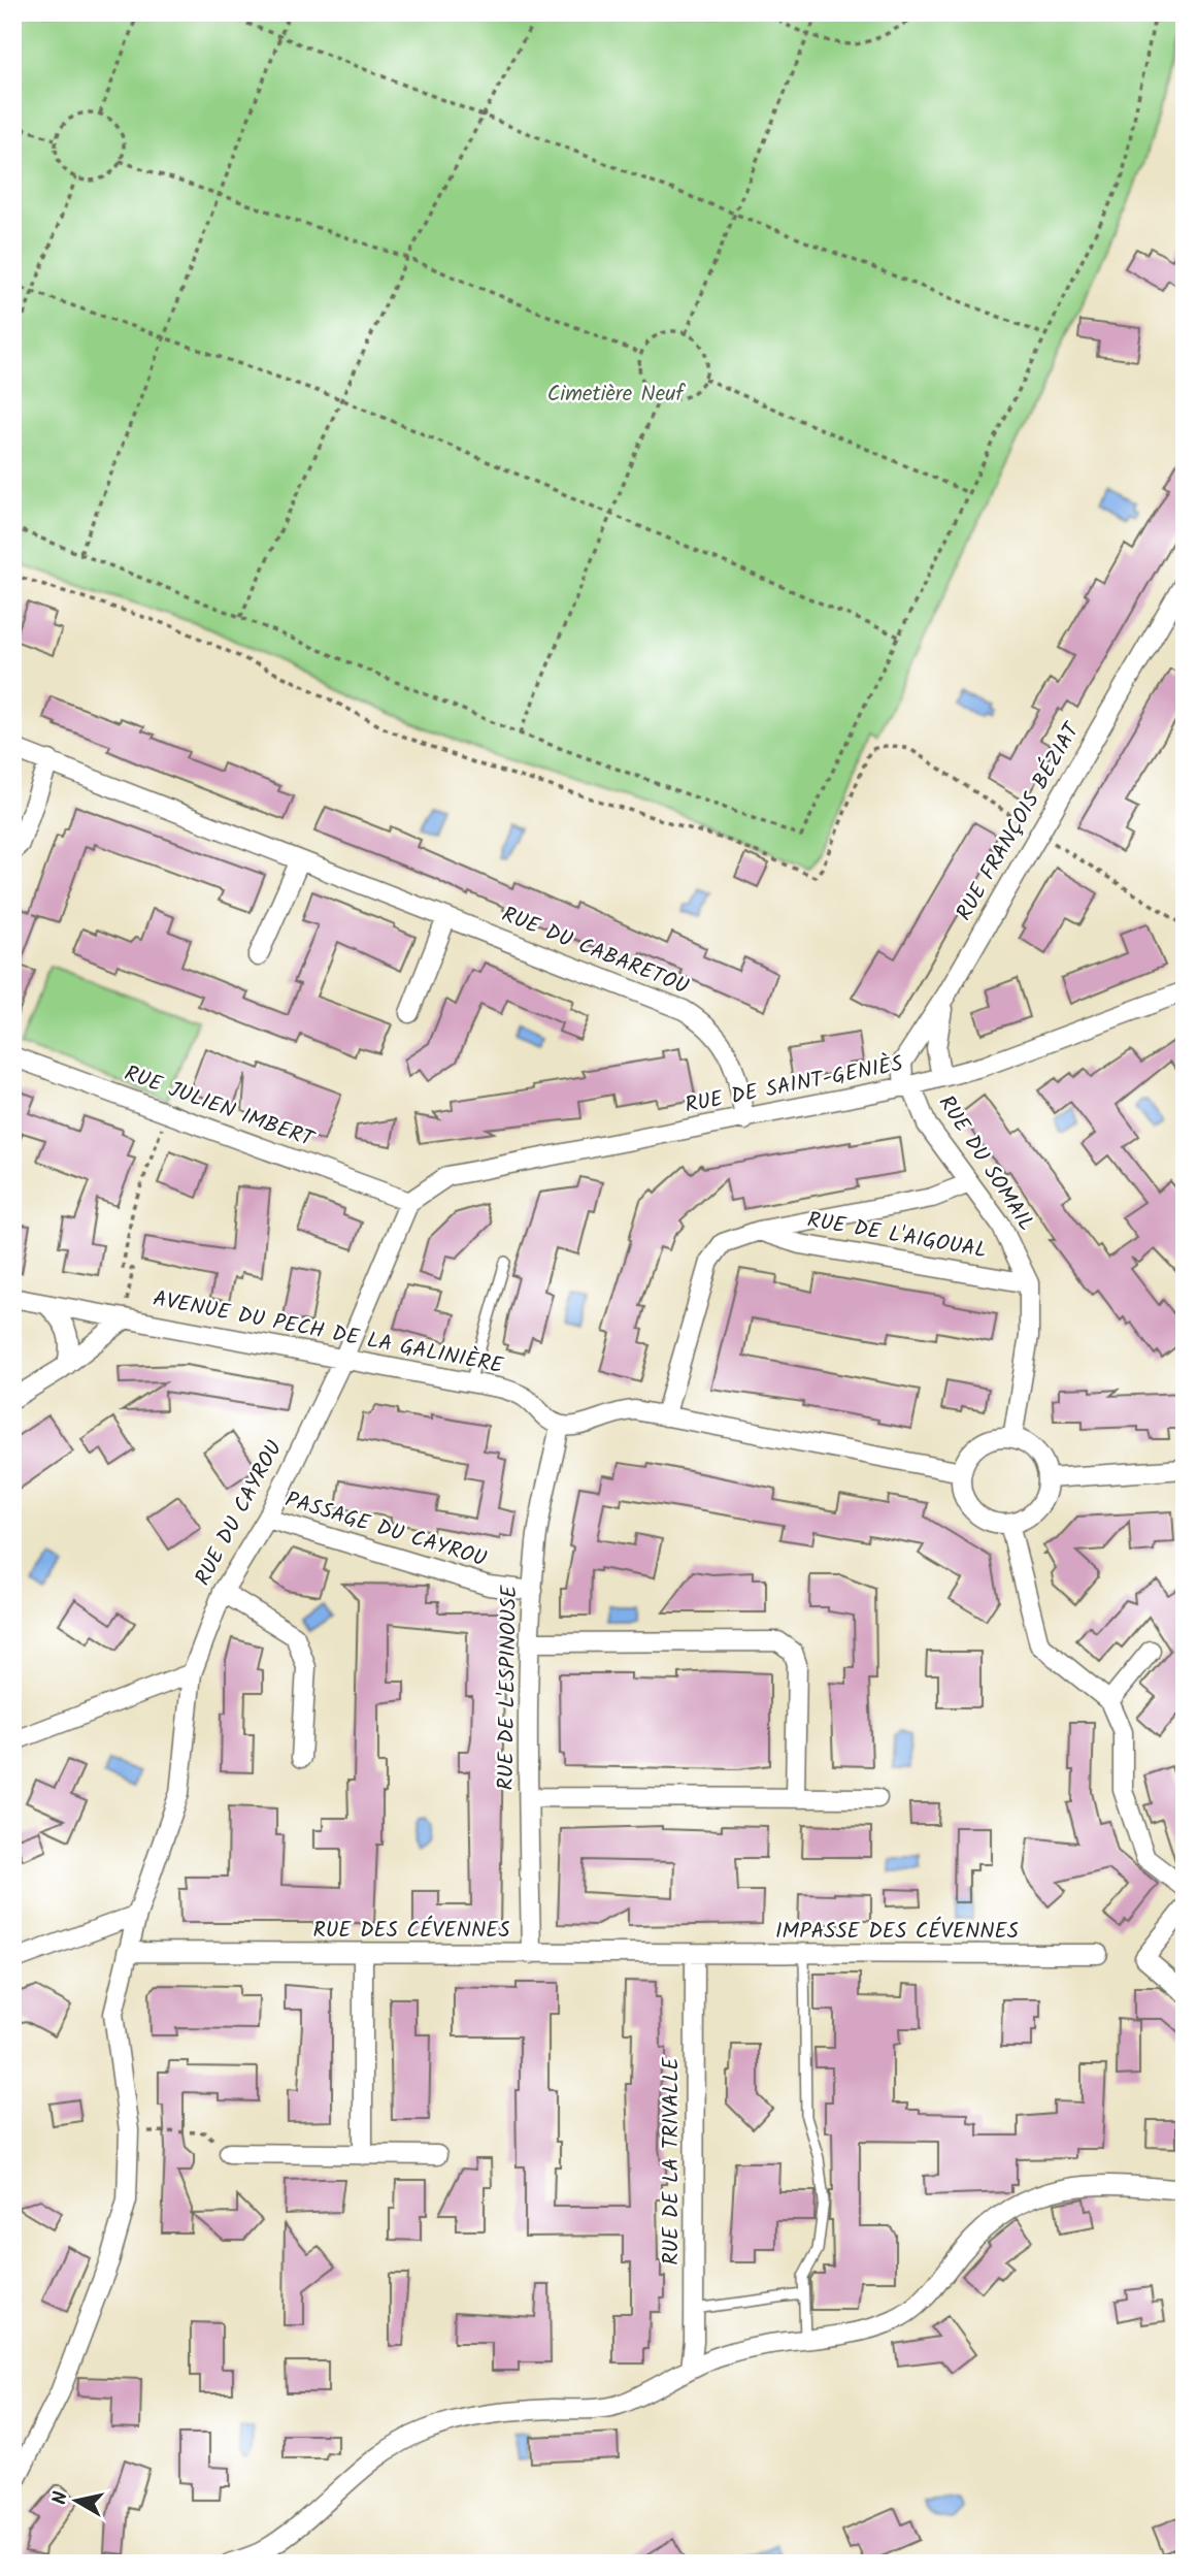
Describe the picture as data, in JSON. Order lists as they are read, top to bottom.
{
  "streets": {
    "street": [
      "RUE FRANÇOIS BÉZIAT",
      "RUE DU CABARETOU",
      "RUE DE SAINT-GENIÈS",
      "RUE JULIEN IMBERT",
      "RUE DU SOMAIL",
      "RUE DE L'AIGOUAL",
      "AVENUE DU PECH DE LA GALINIÈRE",
      "RUE DU CAYROU",
      "PASSAGE DU CAYROU",
      "RUE DE L'ESPINOUSE",
      "RUE DES CÉVENNES",
      "IMPASSE DES CÉVENNES",
      "RUE DE LA TRIVALLE"
    ]
  },
  "crossings": [
    ["RUE FRANÇOIS BÉZIAT", "RUE DE SAINT-GENIÈS"],
    ["RUE FRANÇOIS BÉZIAT", "RUE DU SOMAIL"],
    ["RUE DU CABARETOU", "RUE DE SAINT-GENIÈS"],
    ["RUE DE SAINT-GENIÈS", "RUE JULIEN IMBERT"],
    ["RUE DE SAINT-GENIÈS", "RUE DU SOMAIL"],
    ["RUE DE SAINT-GENIÈS", "RUE DU CAYROU"],
    ["RUE JULIEN IMBERT", "RUE DU CAYROU"],
    ["RUE DU SOMAIL", "RUE DE L'AIGOUAL"],
    ["AVENUE DU PECH DE LA GALINIÈRE", "RUE DU CAYROU"],
    ["AVENUE DU PECH DE LA GALINIÈRE", "RUE DE L'ESPINOUSE"],
    ["RUE DU CAYROU", "PASSAGE DU CAYROU"],
    ["RUE DU CAYROU", "RUE DES CÉVENNES"],
    ["PASSAGE DU CAYROU", "RUE DE L'ESPINOUSE"],
    ["RUE DE L'ESPINOUSE", "RUE DES CÉVENNES"],
    ["RUE DES CÉVENNES", "IMPASSE DES CÉVENNES"],
    ["RUE DES CÉVENNES", "RUE DE LA TRIVALLE"],
    ["IMPASSE DES CÉVENNES", "RUE DE LA TRIVALLE"]
  ],
  "parks": ["Cimetière Neuf"],
  "north": "left"
}
